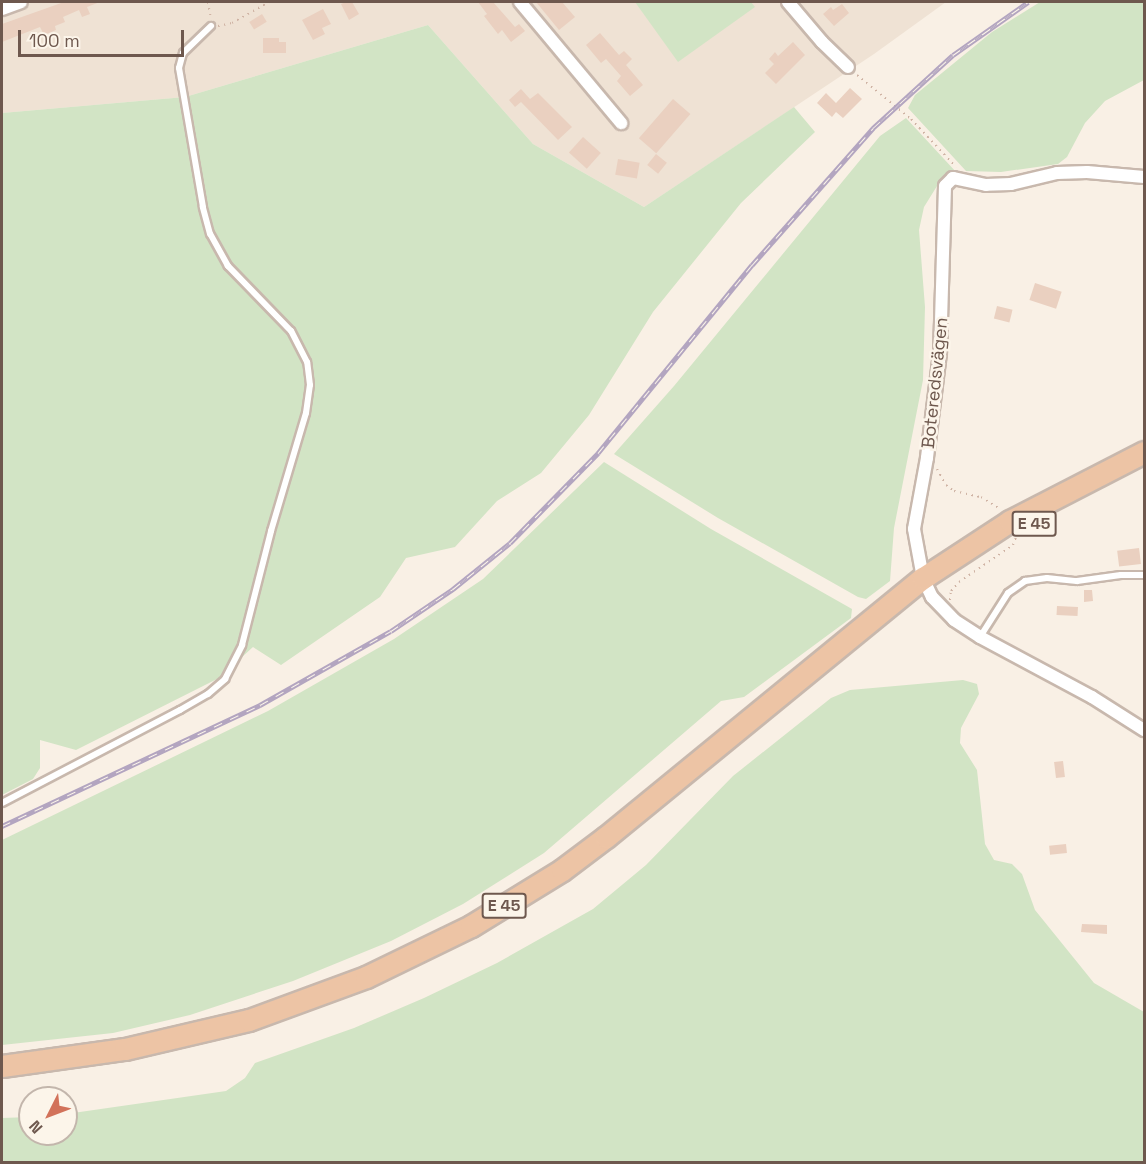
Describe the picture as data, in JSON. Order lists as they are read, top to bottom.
{
  "streets": {
    "highway": ["E 45"],
    "street": ["Boteredsvägen"]
  },
  "crossings": [
    ["Boteredsvägen", "E 45"]
  ],
  "scale_bar": "100 m",
  "north": "bottom left"
}
